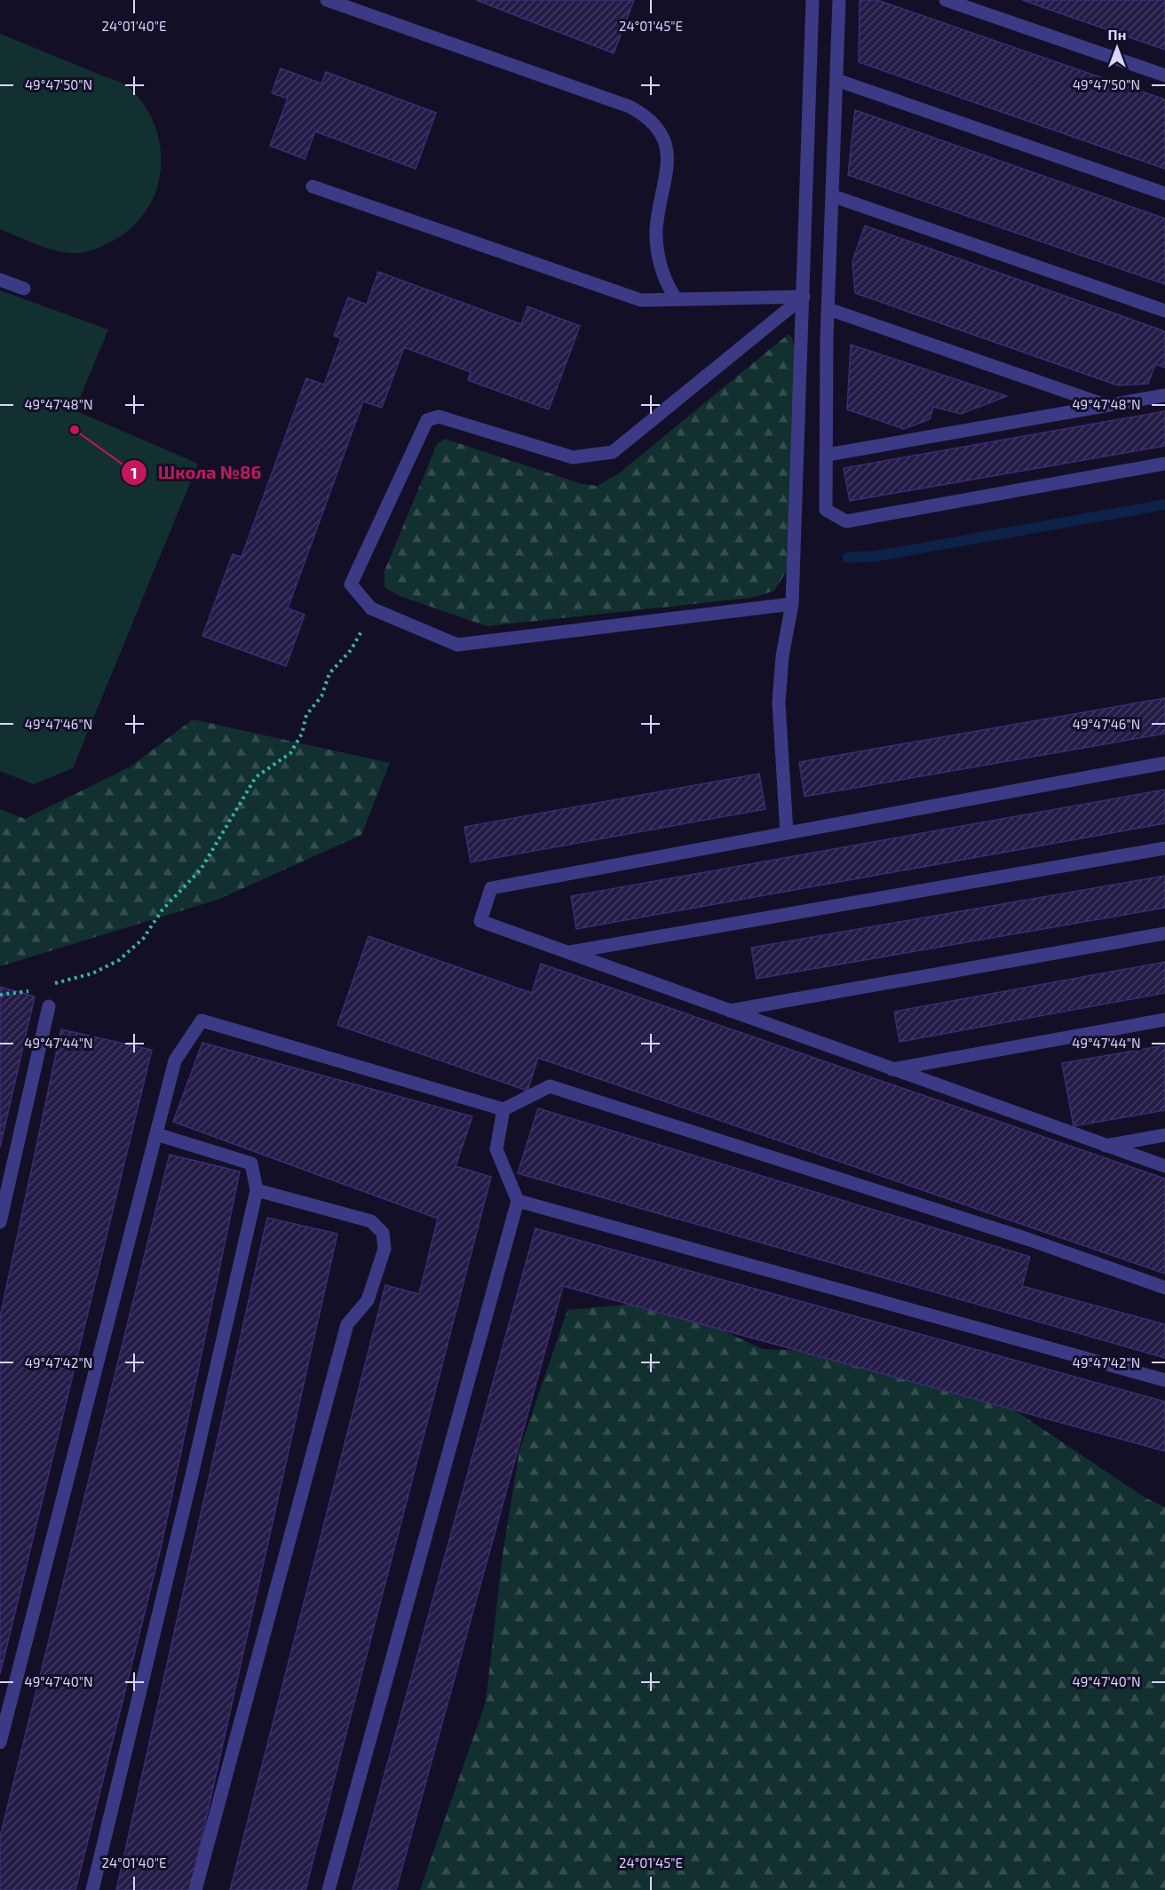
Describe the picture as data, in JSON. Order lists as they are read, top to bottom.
{
  "places": ["Школа №86"],
  "north": "top",
  "coordinates": [
    "24°01'40\"E",
    "24°01'45\"E",
    "49°47'50\"N",
    "49°47'48\"N",
    "49°47'46\"N",
    "49°47'44\"N",
    "49°47'42\"N",
    "49°47'40\"N"
  ]
}
